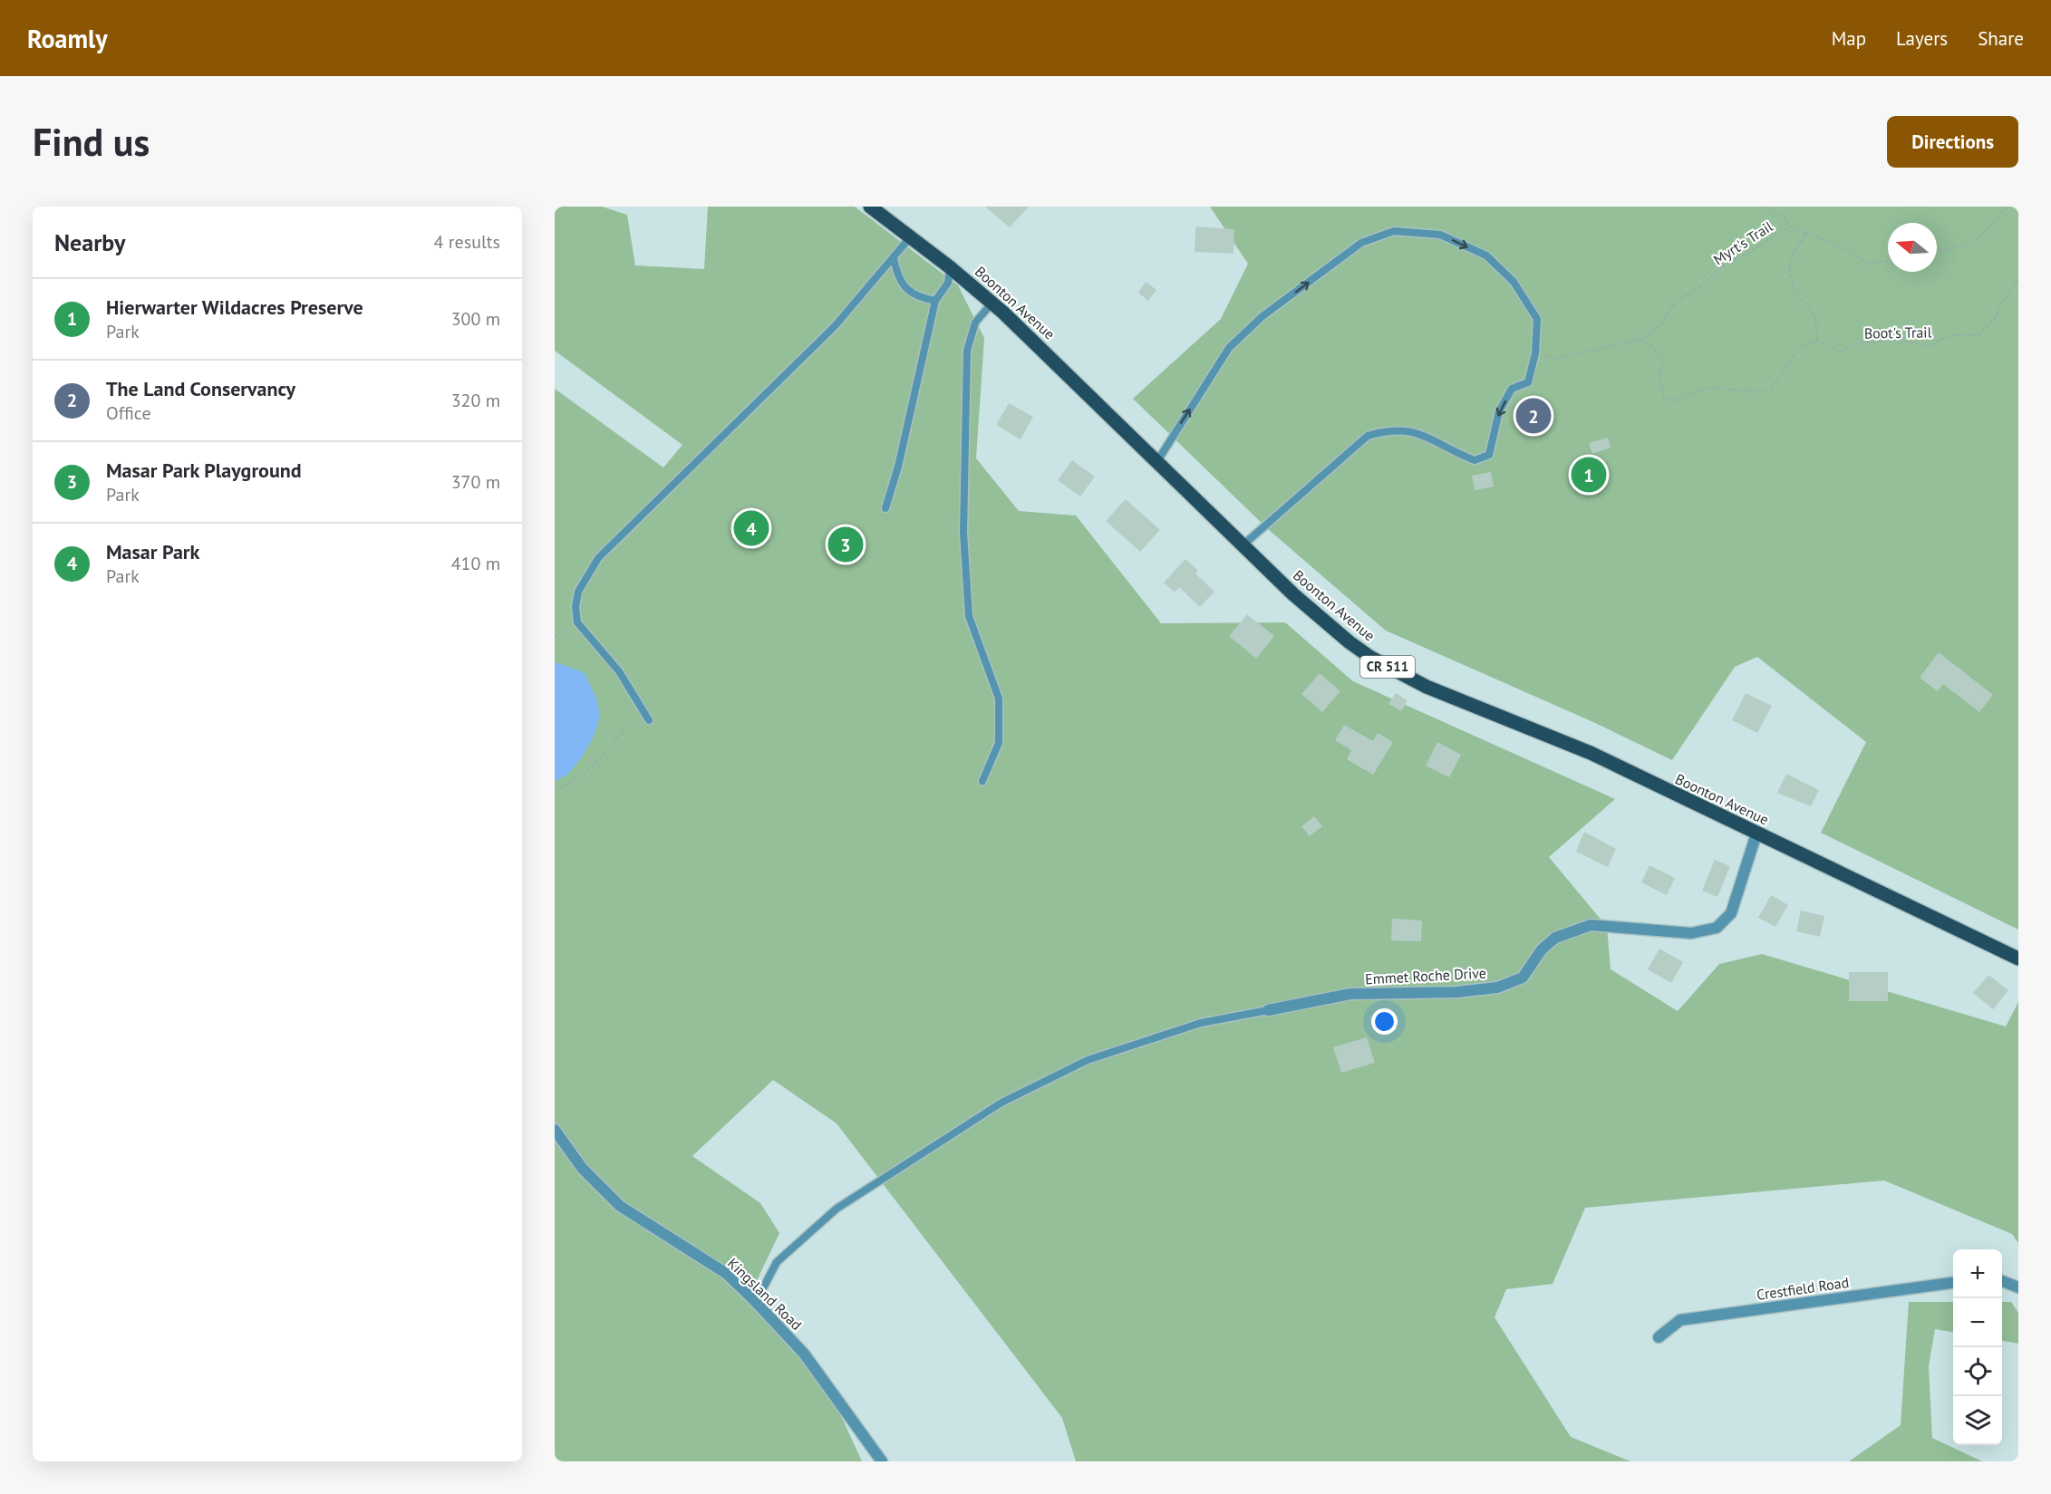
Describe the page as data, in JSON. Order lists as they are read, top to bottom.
{
  "streets": {
    "main road": ["Boonton Avenue", "CR 511"],
    "street": ["Emmet Roche Drive", "Crestfield Road", "Kingsland Road"],
    "path": ["Myrt's Trail", "Boot's Trail"]
  },
  "crossings": [
    ["Boonton Avenue", "Emmet Roche Drive"]
  ],
  "north": "left",
  "page": {
    "header": "Roamly",
    "nav": ["Map", "Layers", "Share"],
    "buttons": "Directions",
    "title": "Find us",
    "heading": ["Nearby", "4 results"],
    "list": [
      {
        "mark": "1",
        "name": "Hierwarter Wildacres Preserve",
        "note": "Park",
        "value": "300 m"
      },
      {
        "mark": "2",
        "name": "The Land Conservancy",
        "note": "Office",
        "value": "320 m"
      },
      {
        "mark": "3",
        "name": "Masar Park Playground",
        "note": "Park",
        "value": "370 m"
      },
      {
        "mark": "4",
        "name": "Masar Park",
        "note": "Park",
        "value": "410 m"
      }
    ],
    "pins": [
      "2",
      "1",
      "4",
      "3"
    ],
    "map_buttons": ["+", "−"]
  }
}
